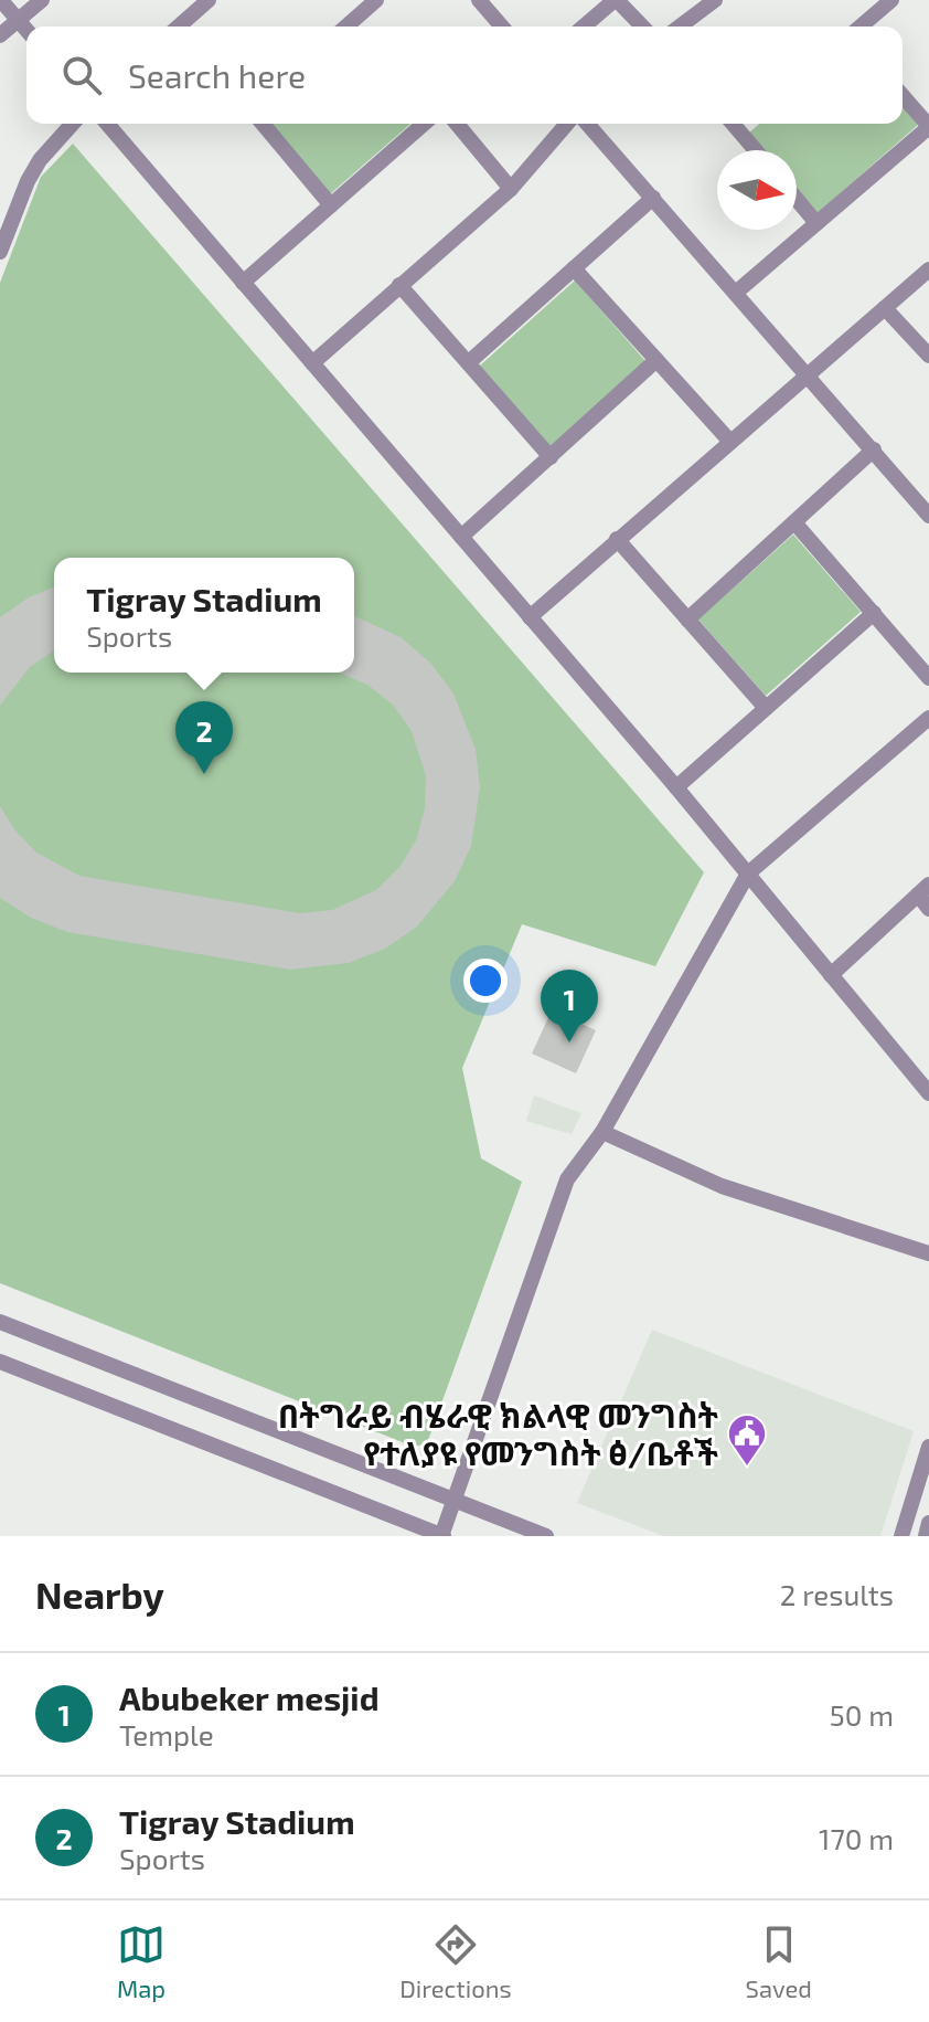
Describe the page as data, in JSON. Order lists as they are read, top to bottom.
{
  "places": {
    "public building": ["በትግራይ ብሄራዊ ክልላዊ መንግስት የተለያዩ የመንግስት ፅ/ቤቶች"]
  },
  "north": "right",
  "page": {
    "search": "Search here",
    "popup": ["Tigray Stadium", "Sports"],
    "pins": ["2", "1"],
    "heading": ["Nearby", "2 results"],
    "list": [
      {
        "mark": "1",
        "name": "Abubeker mesjid",
        "note": "Temple",
        "value": "50 m"
      },
      {
        "mark": "2",
        "name": "Tigray Stadium",
        "note": "Sports",
        "value": "170 m"
      }
    ],
    "nav": ["Map", "Directions", "Saved"]
  }
}
